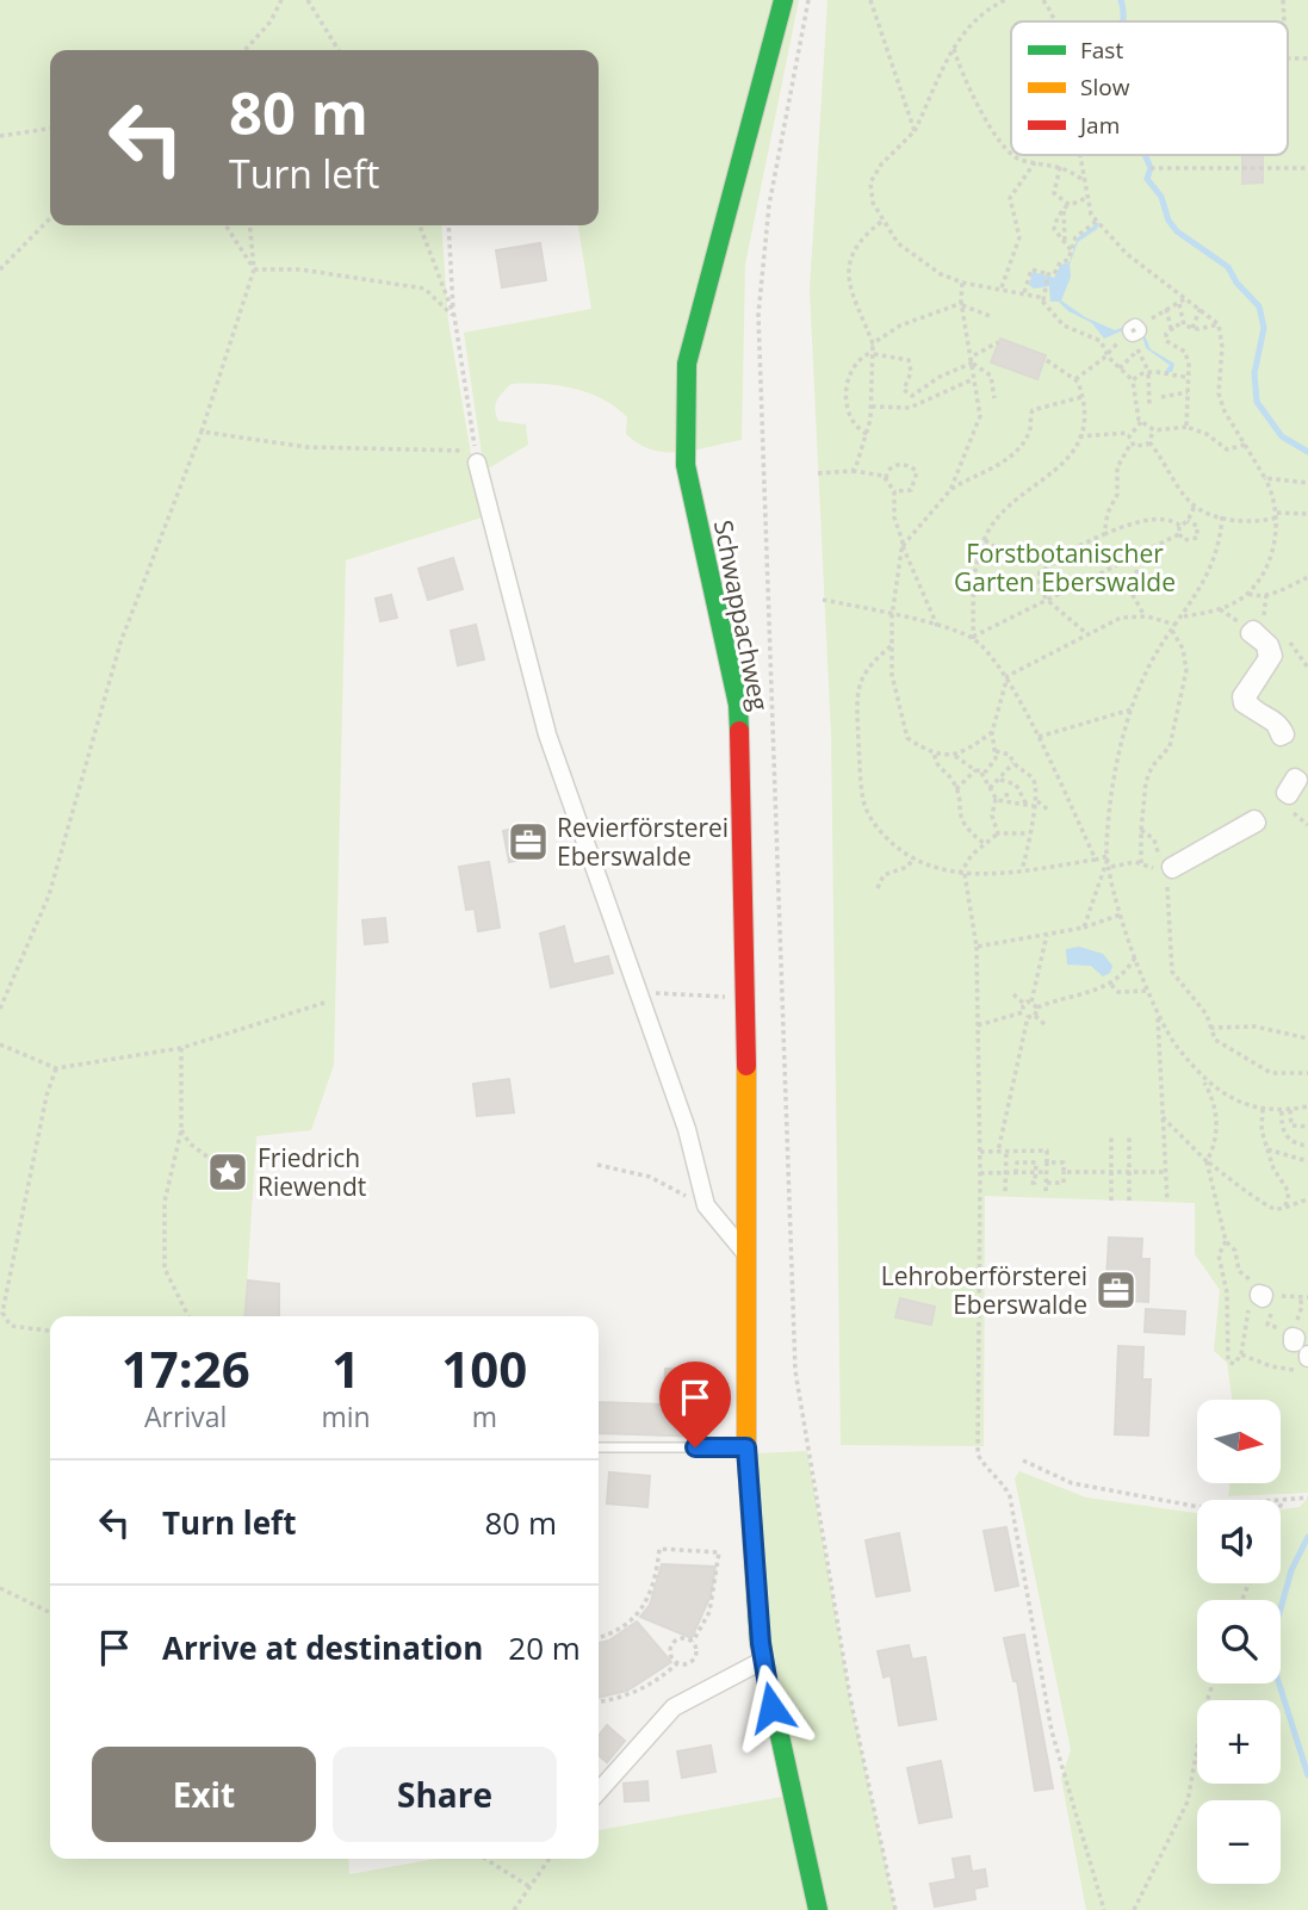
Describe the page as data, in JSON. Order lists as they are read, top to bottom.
{
  "streets": {
    "street": ["Schwappachweg"]
  },
  "parks": ["Forstbotanischer Garten Eberswalde"],
  "places": {
    "office": ["Revierförsterei Eberswalde", "Lehroberförsterei Eberswalde"],
    "place": ["Friedrich Riewendt"]
  },
  "legend": ["Fast", "Slow", "Jam"],
  "north": "right",
  "page": {
    "turn": ["80 m", "Turn left"],
    "eta": [
      "17:26",
      "Arrival",
      "1",
      "min",
      "100",
      "m"
    ],
    "map_buttons": ["+", "−"],
    "list": [
      {
        "name": "Turn left",
        "value": "80 m"
      },
      {
        "name": "Arrive at destination",
        "value": "20 m"
      }
    ],
    "buttons": ["Exit", "Share"]
  }
}
